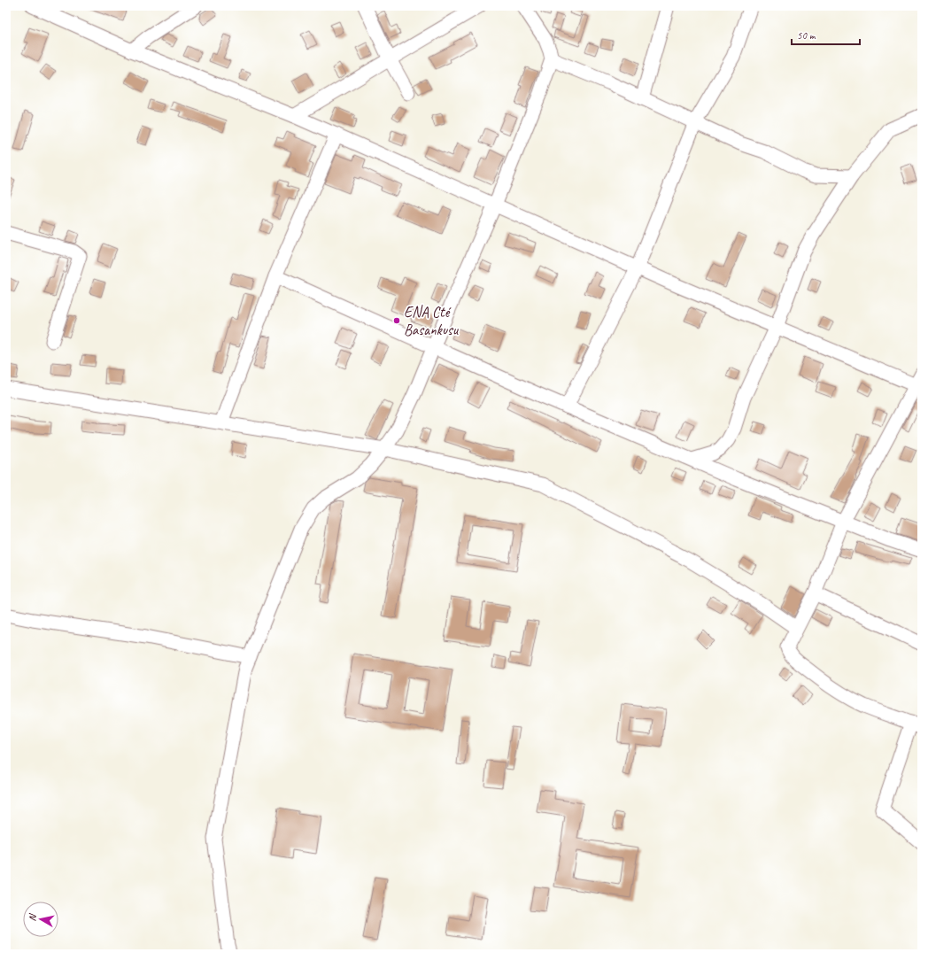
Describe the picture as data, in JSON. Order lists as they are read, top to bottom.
{
  "places": ["ENA Cté Basankusu"],
  "scale_bar": "50 m",
  "north": "left"
}
